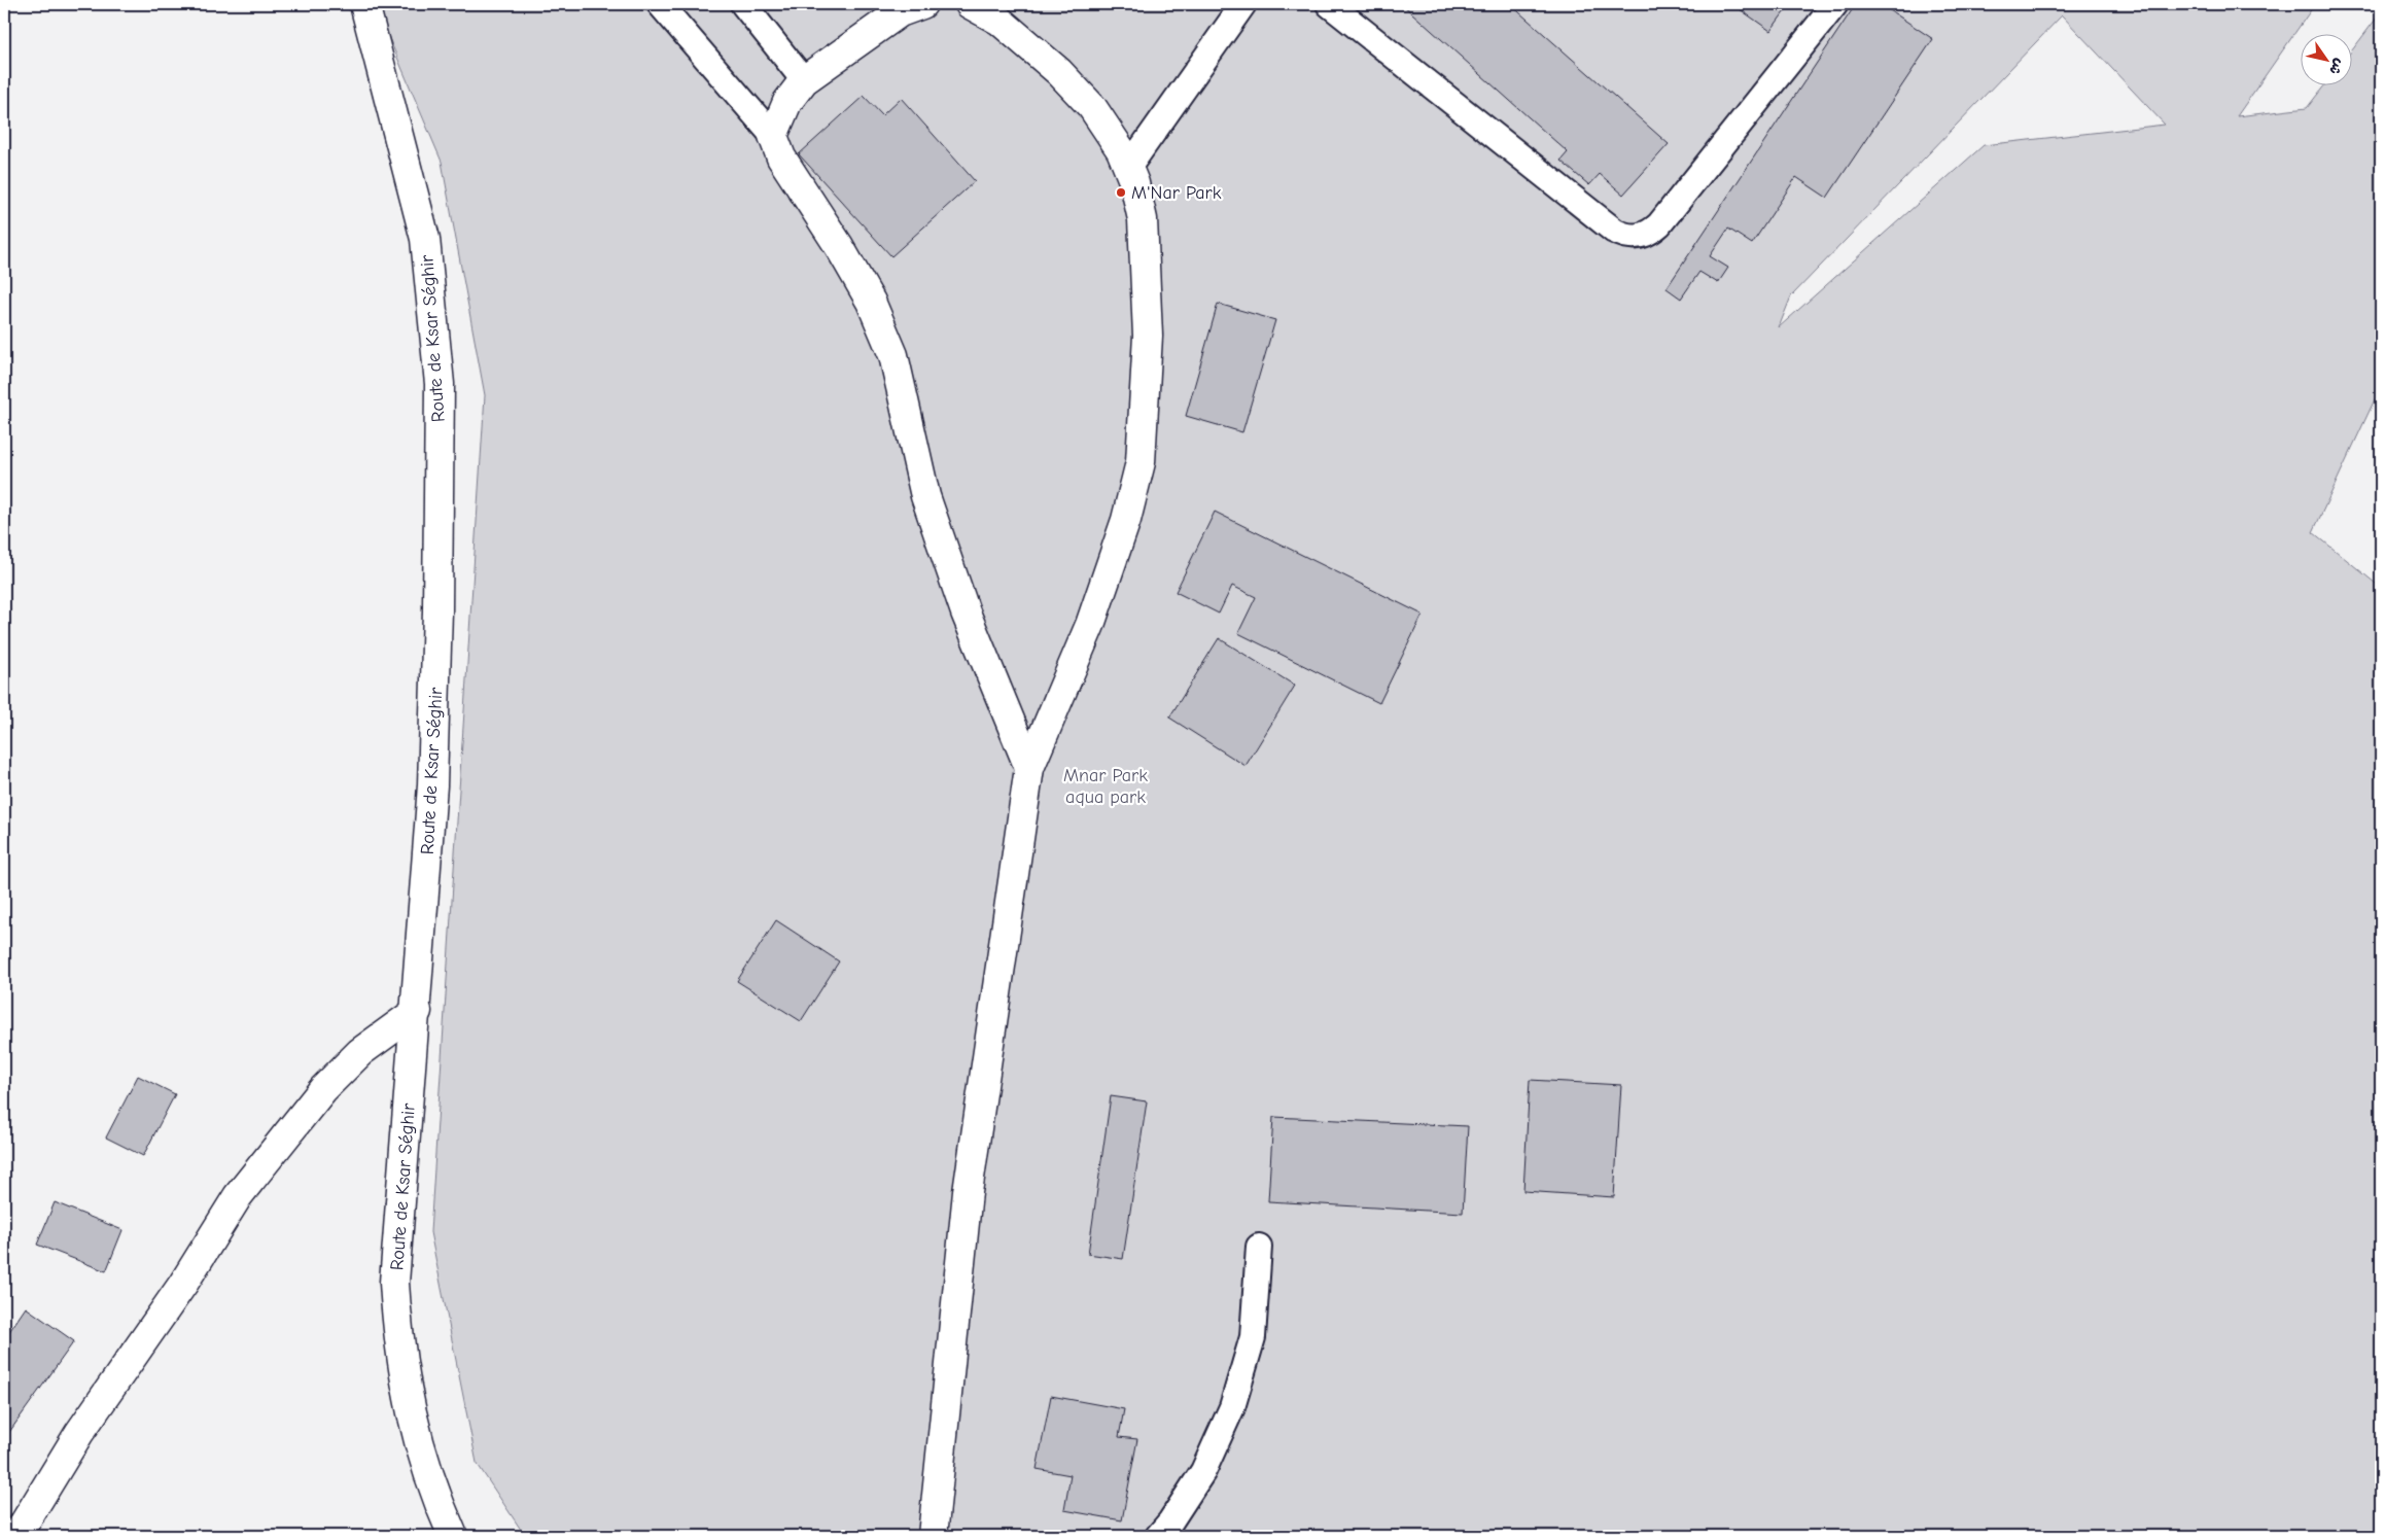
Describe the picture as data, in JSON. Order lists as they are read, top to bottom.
{
  "streets": {
    "street": ["Route de Ksar Séghir"]
  },
  "parks": ["Mnar Park aqua park"],
  "places": ["M'Nar Park"],
  "north": "bottom right"
}
